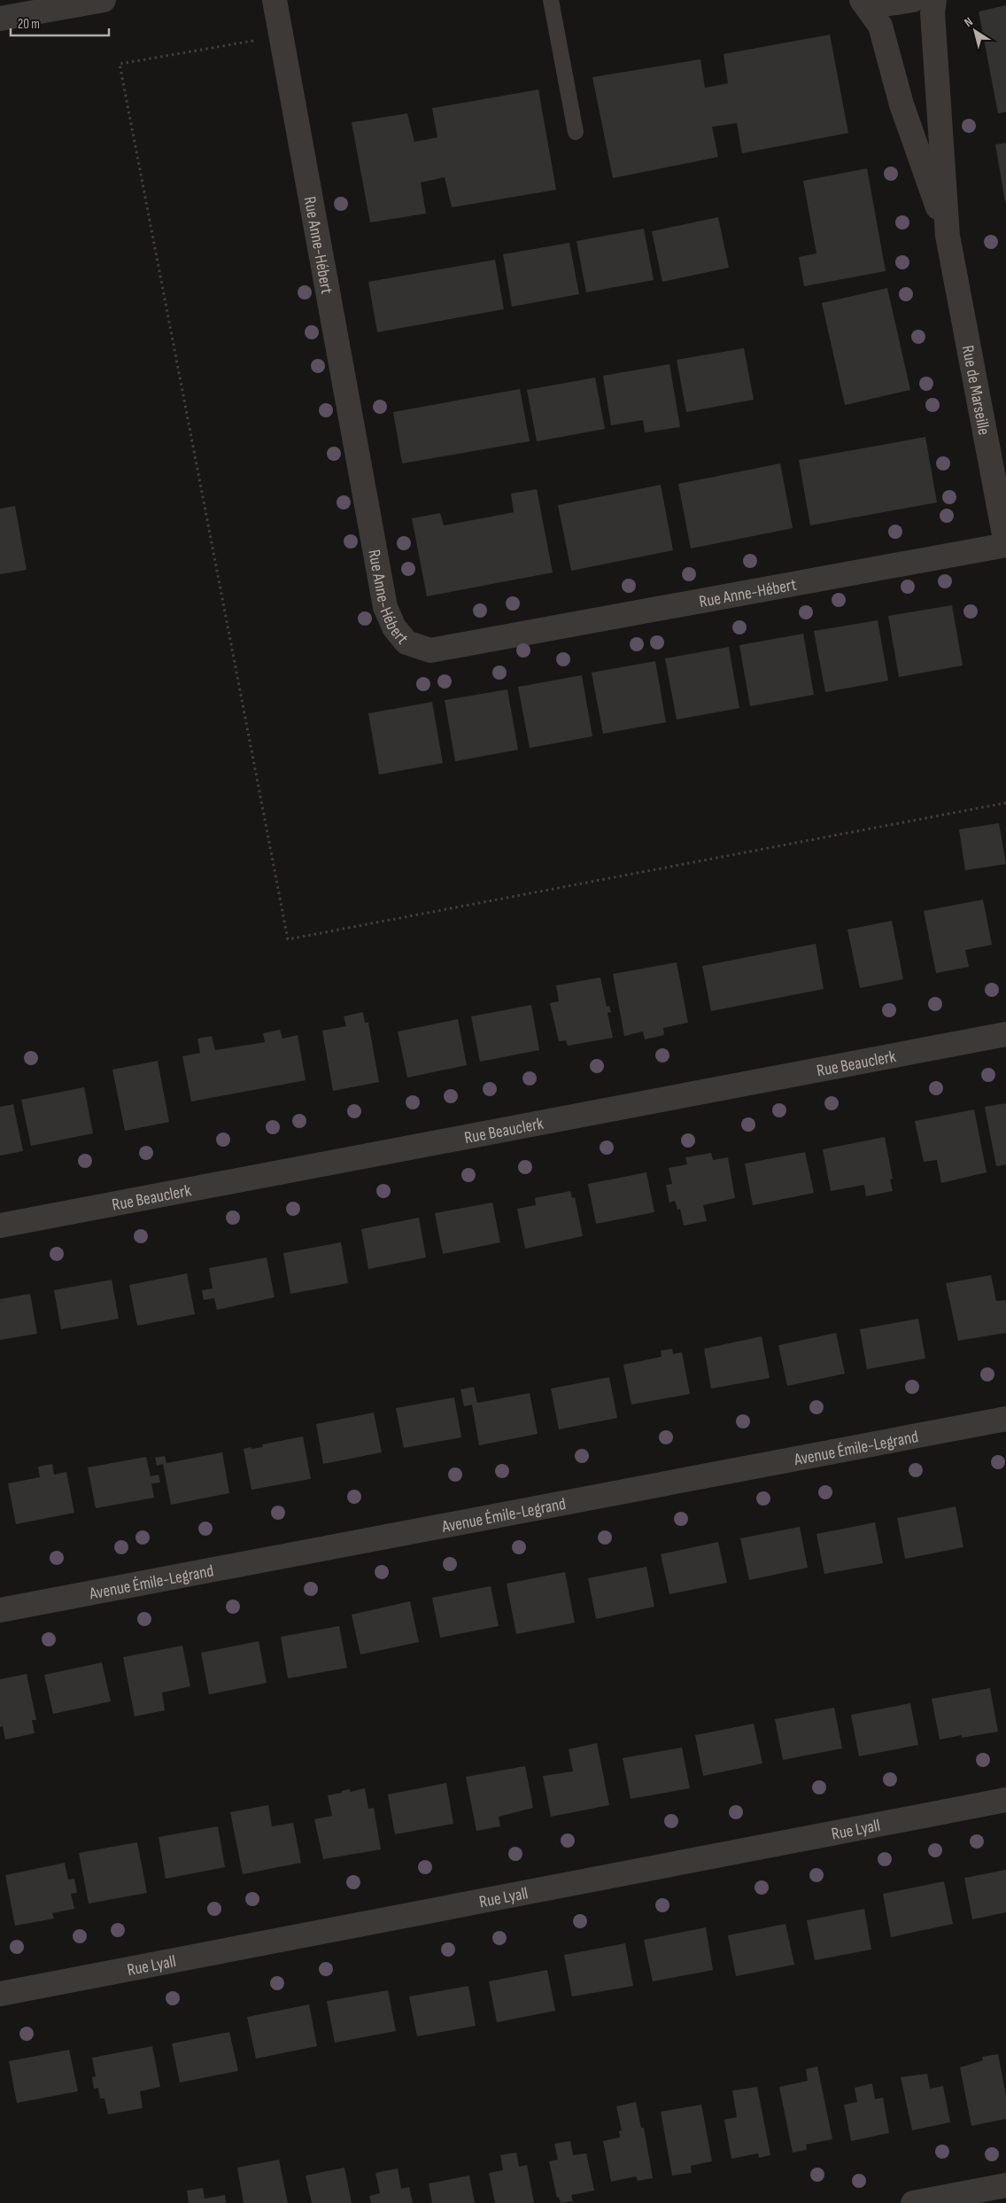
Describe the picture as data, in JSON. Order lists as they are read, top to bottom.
{
  "streets": {
    "street": [
      "Rue Anne-Hébert",
      "Rue de Marseille",
      "Rue Beauclerk",
      "Avenue Émile-Legrand",
      "Rue Lyall"
    ]
  },
  "crossings": [
    ["Rue Anne-Hébert", "Rue de Marseille"]
  ],
  "scale_bar": "20 m",
  "north": "top left"
}
